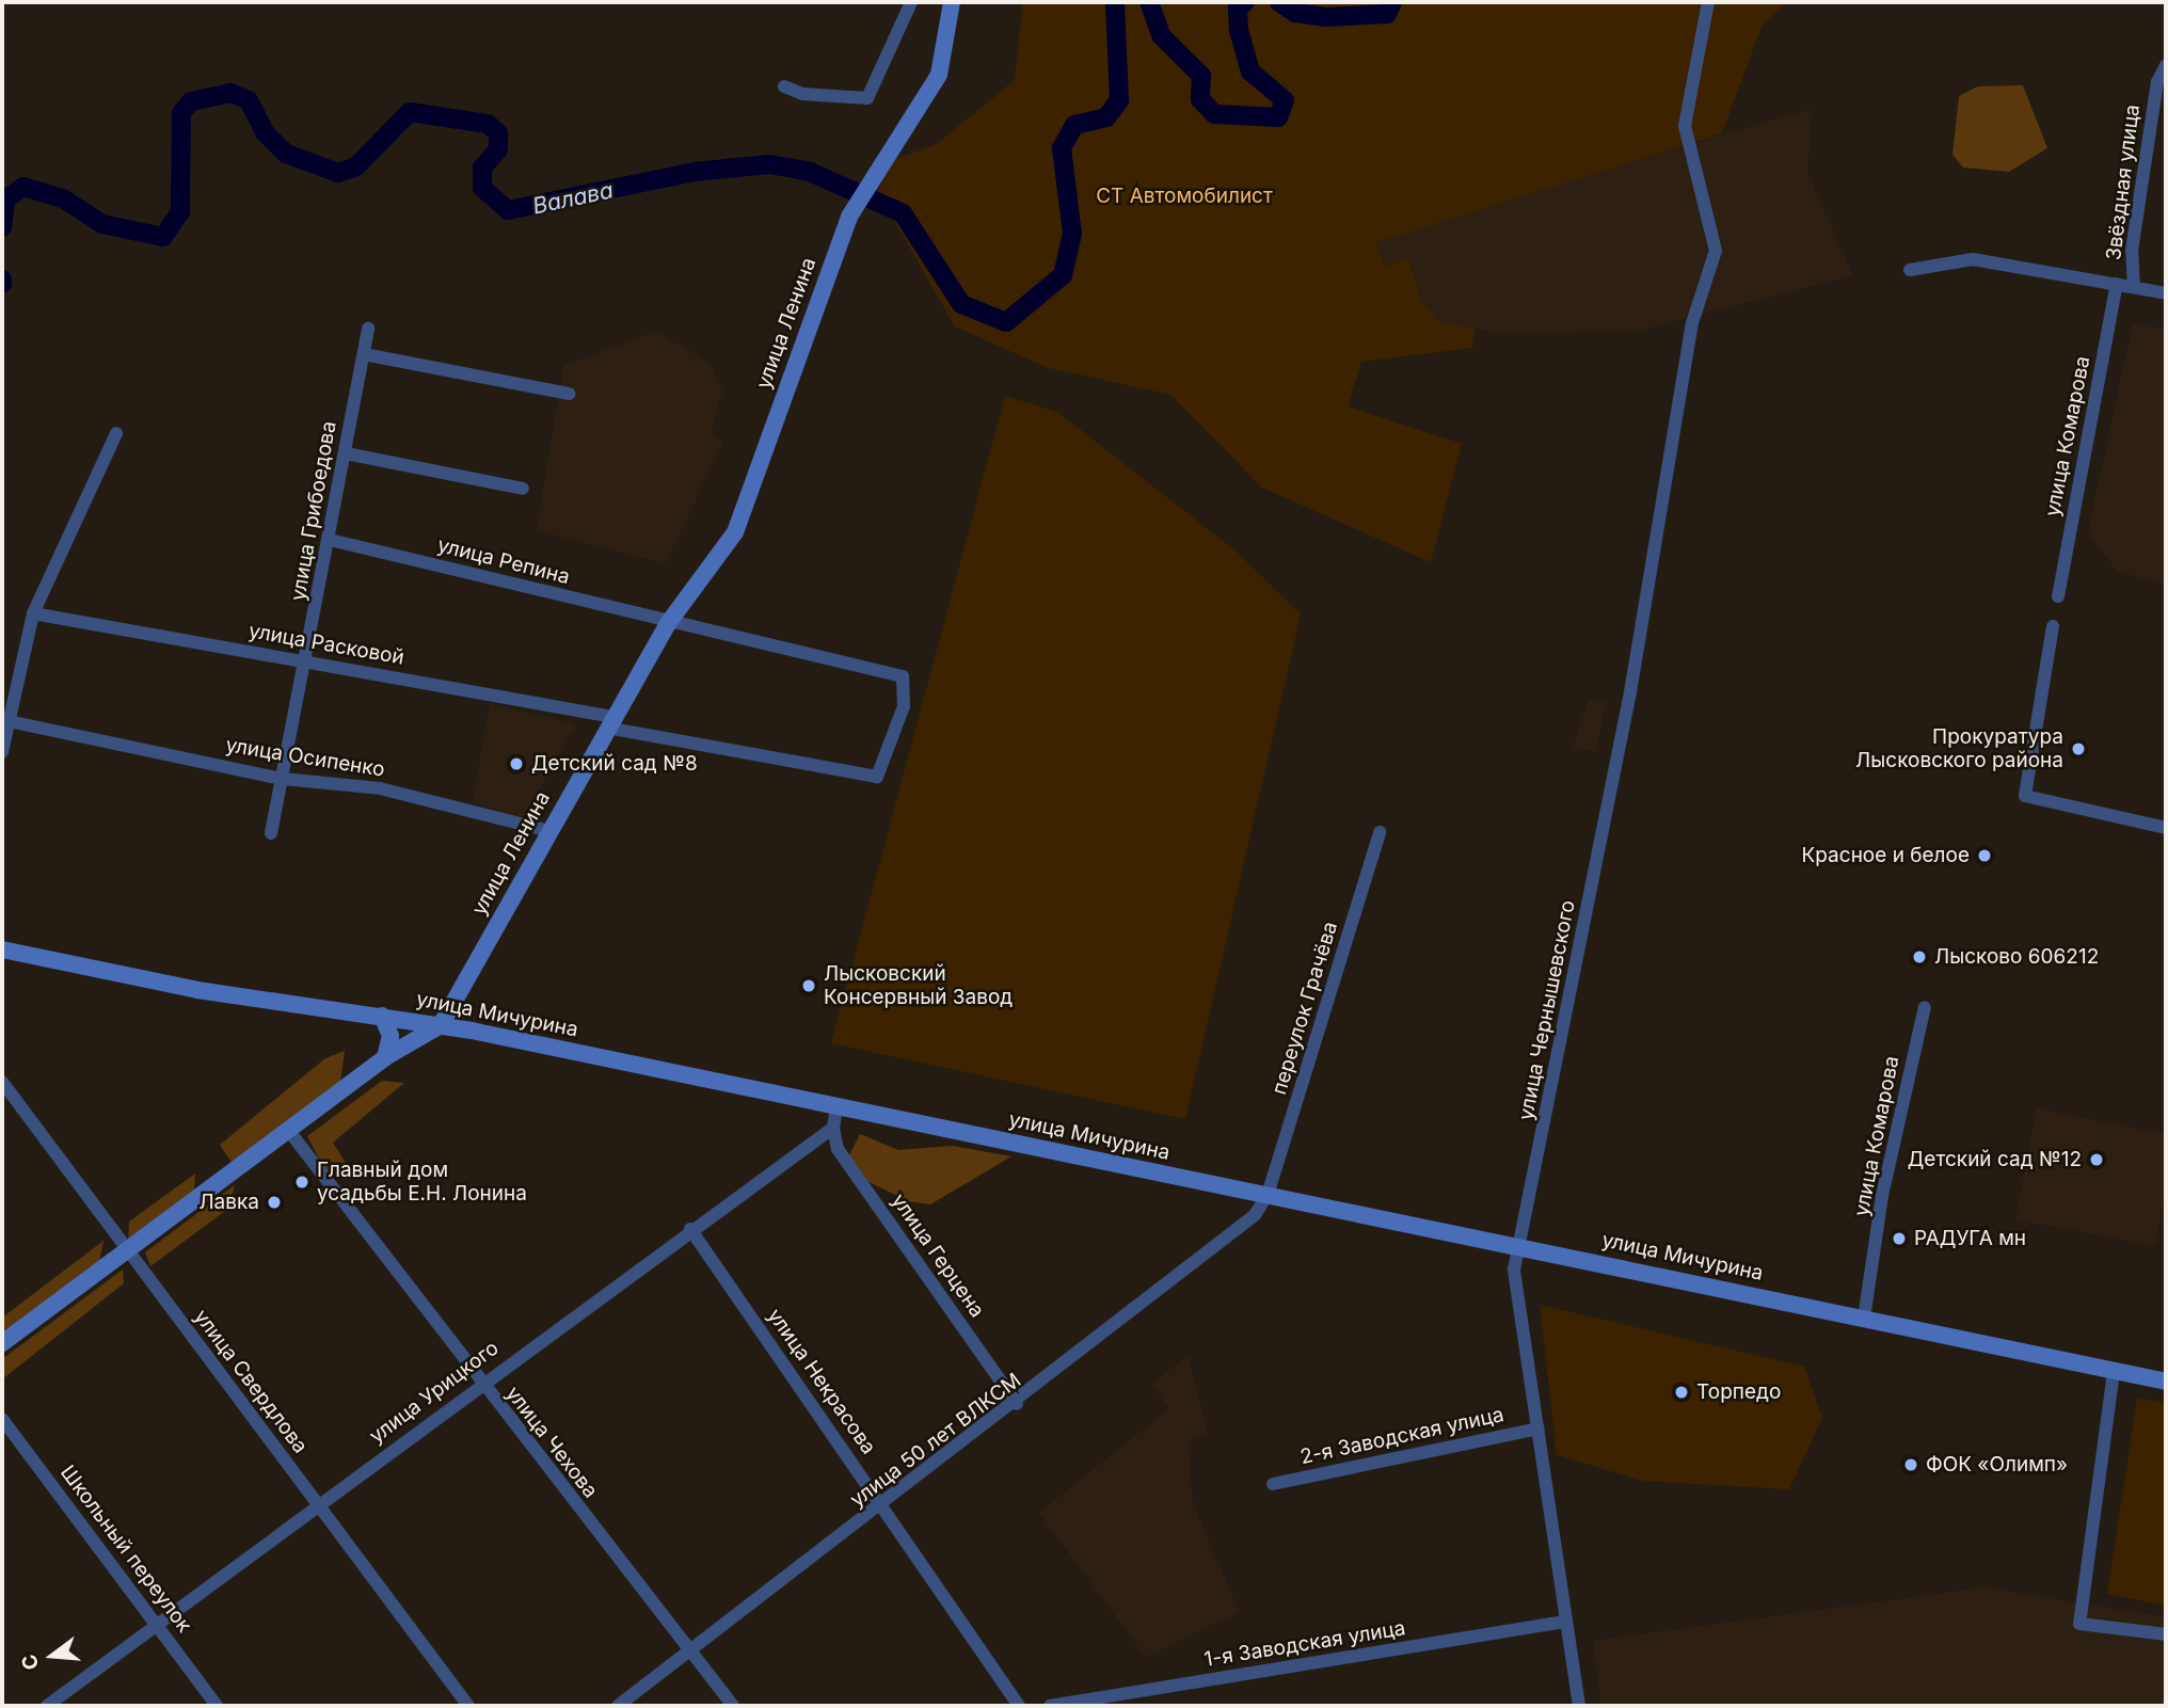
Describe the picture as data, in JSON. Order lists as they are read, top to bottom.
{
  "streets": {
    "main road": ["улица Ленина", "улица Мичурина"],
    "street": [
      "Звёздная улица",
      "улица Комарова",
      "улица Грибоедова",
      "улица Репина",
      "улица Расковой",
      "улица Осипенко",
      "переулок Грачёва",
      "улица Чернышевского",
      "улица Герцена",
      "улица Свердлова",
      "улица Некрасова",
      "улица Урицкого",
      "2-я Заводская улица",
      "улица 50 лет ВЛКСМ",
      "улица Чехова",
      "Школьный переулок",
      "1-я Заводская улица"
    ]
  },
  "crossings": [
    ["улица Ленина", "улица Репина"],
    ["улица Ленина", "улица Расковой"],
    ["улица Ленина", "улица Осипенко"],
    ["улица Ленина", "улица Мичурина"],
    ["улица Комарова", "улица Мичурина"],
    ["улица Грибоедова", "улица Репина"],
    ["улица Грибоедова", "улица Расковой"],
    ["улица Грибоедова", "улица Осипенко"],
    ["улица Репина", "улица Расковой"],
    ["переулок Грачёва", "улица Мичурина"],
    ["переулок Грачёва", "улица 50 лет ВЛКСМ"],
    ["улица Чернышевского", "улица Мичурина"],
    ["улица Чернышевского", "2-я Заводская улица"],
    ["улица Чернышевского", "1-я Заводская улица"],
    ["улица Мичурина", "улица 50 лет ВЛКСМ"],
    ["улица Герцена", "улица Урицкого"],
    ["улица Герцена", "улица 50 лет ВЛКСМ"],
    ["улица Свердлова", "улица Урицкого"],
    ["улица Некрасова", "улица Урицкого"],
    ["улица Некрасова", "улица 50 лет ВЛКСМ"],
    ["улица Урицкого", "улица Чехова"],
    ["улица Урицкого", "Школьный переулок"],
    ["улица 50 лет ВЛКСМ", "улица Чехова"]
  ],
  "water": ["Валава"],
  "parks": ["СТ Автомобилист"],
  "places": [
    "Прокуратура Лысковского района",
    "Детский сад №8",
    "Красное и белое",
    "Лысково 606212",
    "Лысковский Консервный Завод",
    "Детский сад №12",
    "Главный дом усадьбы Е.Н. Лонина",
    "Лавка",
    "РАДУГА мн",
    "Торпедо",
    "ФОК «Олимп»"
  ],
  "north": "left"
}
